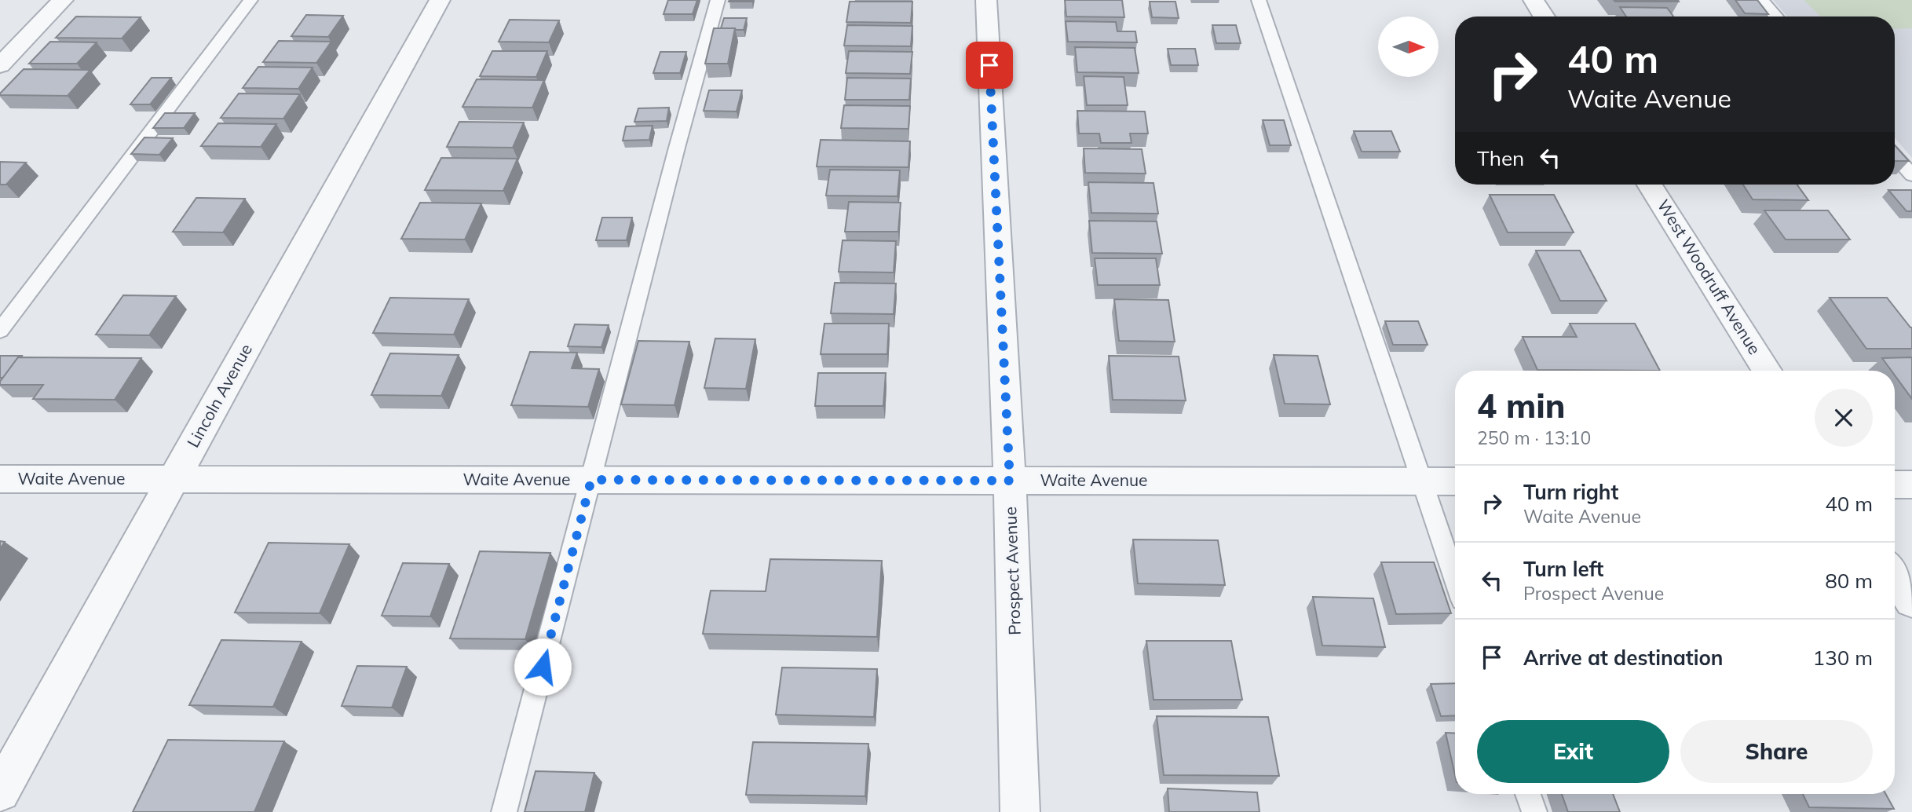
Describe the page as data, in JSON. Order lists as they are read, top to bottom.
{
  "streets": {
    "street": [
      "West Woodruff Avenue",
      "Lincoln Avenue",
      "Waite Avenue",
      "Prospect Avenue"
    ]
  },
  "crossings": [
    ["Lincoln Avenue", "Waite Avenue"],
    ["Waite Avenue", "Prospect Avenue"]
  ],
  "north": "right",
  "page": {
    "turn": ["40 m", "Waite Avenue"],
    "then": "Then",
    "heading": ["4 min", "250 m · 13:10"],
    "list": [
      {
        "name": "Turn right",
        "note": "Waite Avenue",
        "value": "40 m"
      },
      {
        "name": "Turn left",
        "note": "Prospect Avenue",
        "value": "80 m"
      },
      {
        "name": "Arrive at destination",
        "value": "130 m"
      }
    ],
    "buttons": ["Exit", "Share"]
  }
}
